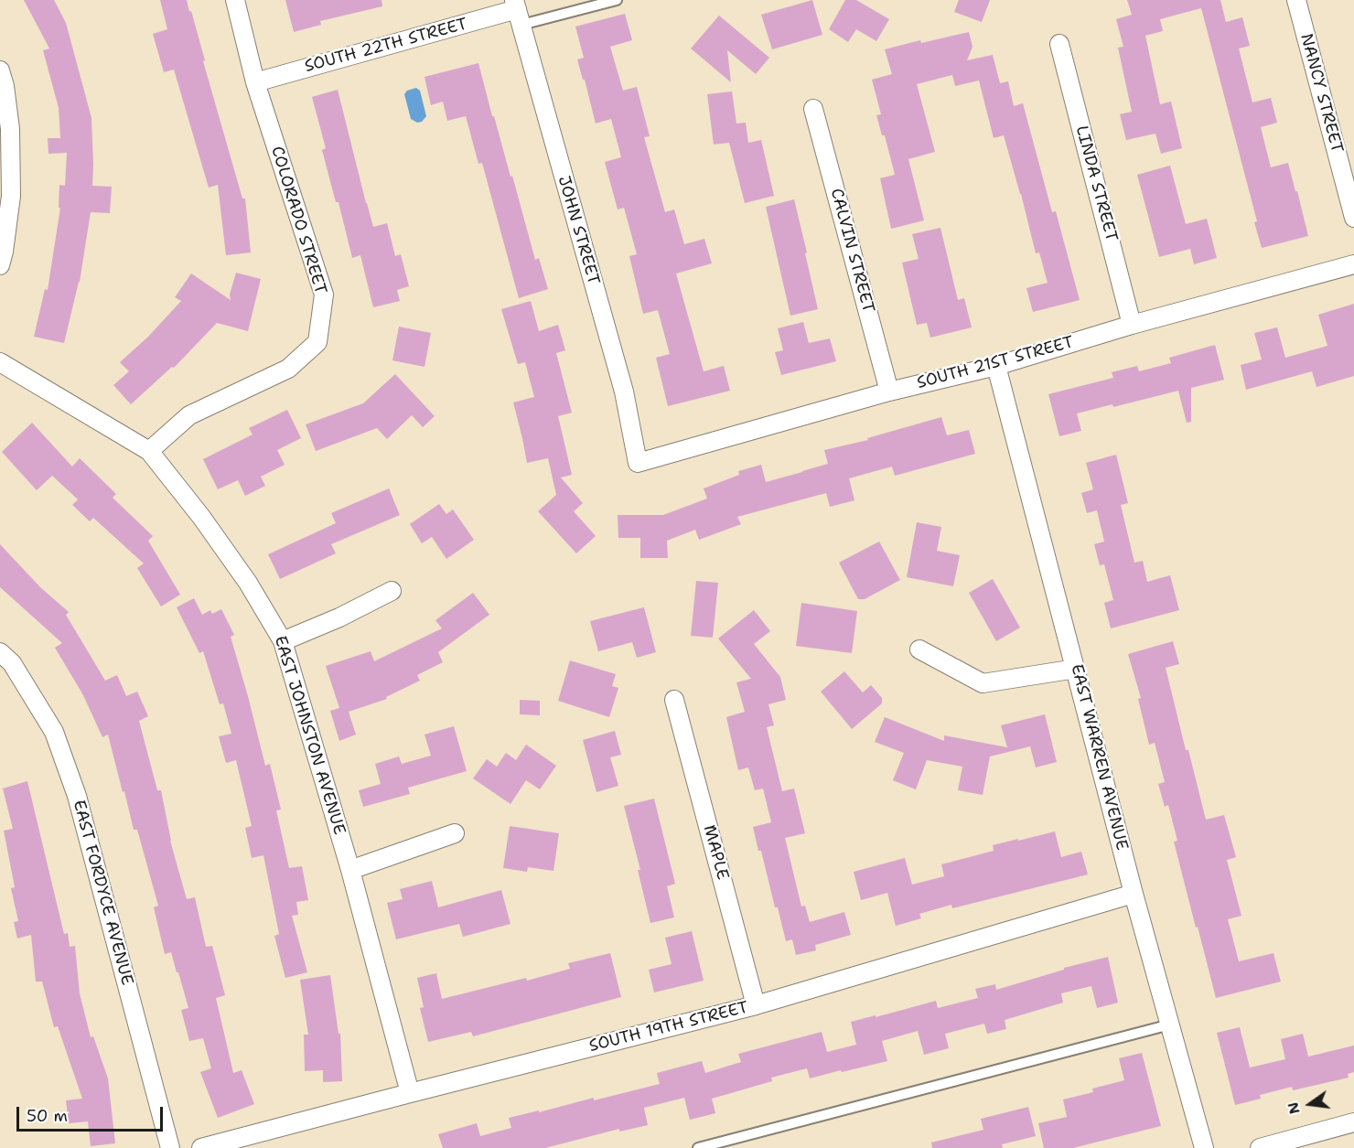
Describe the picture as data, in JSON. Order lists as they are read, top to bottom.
{
  "streets": {
    "street": [
      "SOUTH 22TH STREET",
      "NANCY STREET",
      "LINDA STREET",
      "COLORADO STREET",
      "JOHN STREET",
      "CALVIN STREET",
      "SOUTH 21ST STREET",
      "EAST JOHNSTON AVENUE",
      "EAST WARREN AVENUE",
      "MAPLE",
      "EAST FORDYCE AVENUE",
      "SOUTH 19TH STREET"
    ]
  },
  "crossings": [
    ["SOUTH 22TH STREET", "COLORADO STREET"],
    ["SOUTH 22TH STREET", "JOHN STREET"],
    ["LINDA STREET", "SOUTH 21ST STREET"],
    ["COLORADO STREET", "EAST JOHNSTON AVENUE"],
    ["JOHN STREET", "SOUTH 21ST STREET"],
    ["CALVIN STREET", "SOUTH 21ST STREET"],
    ["SOUTH 21ST STREET", "EAST WARREN AVENUE"],
    ["EAST JOHNSTON AVENUE", "SOUTH 19TH STREET"],
    ["EAST WARREN AVENUE", "SOUTH 19TH STREET"],
    ["MAPLE", "SOUTH 19TH STREET"]
  ],
  "scale_bar": "50 m",
  "north": "left"
}
